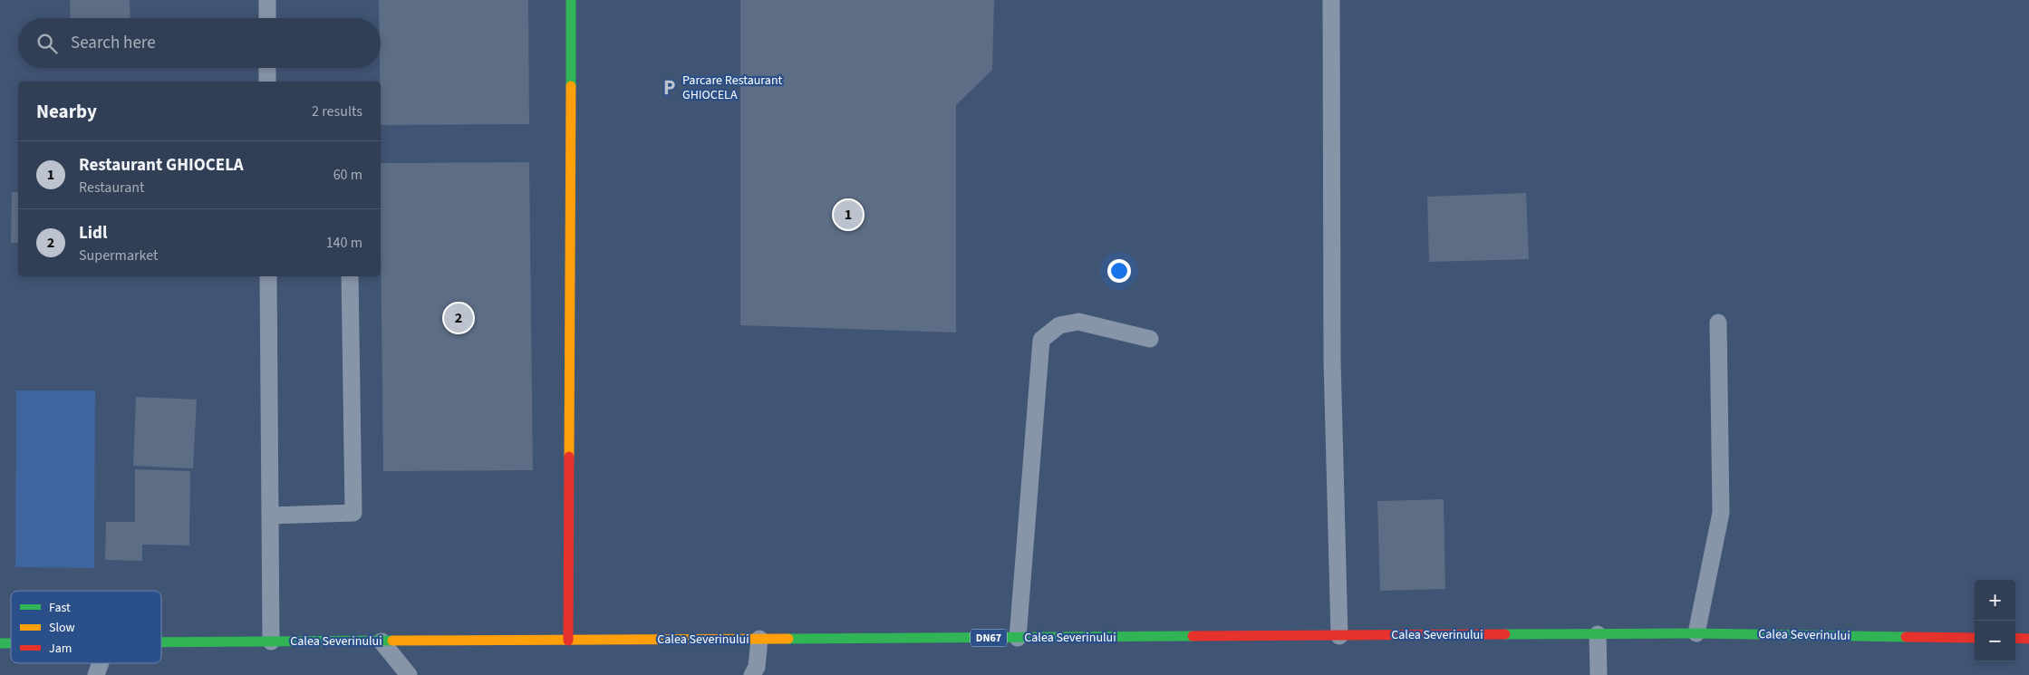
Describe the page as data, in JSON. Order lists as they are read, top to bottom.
{
  "streets": {
    "main road": ["Calea Severinului", "DN67"]
  },
  "places": {
    "parking": ["Parcare Restaurant GHIOCELA"]
  },
  "legend": ["Fast", "Slow", "Jam"],
  "page": {
    "search": "Search here",
    "heading": ["Nearby", "2 results"],
    "list": [
      {
        "mark": "1",
        "name": "Restaurant GHIOCELA",
        "note": "Restaurant",
        "value": "60 m"
      },
      {
        "mark": "2",
        "name": "Lidl",
        "note": "Supermarket",
        "value": "140 m"
      }
    ],
    "pins": ["1", "2"],
    "map_buttons": ["+", "−"]
  }
}
